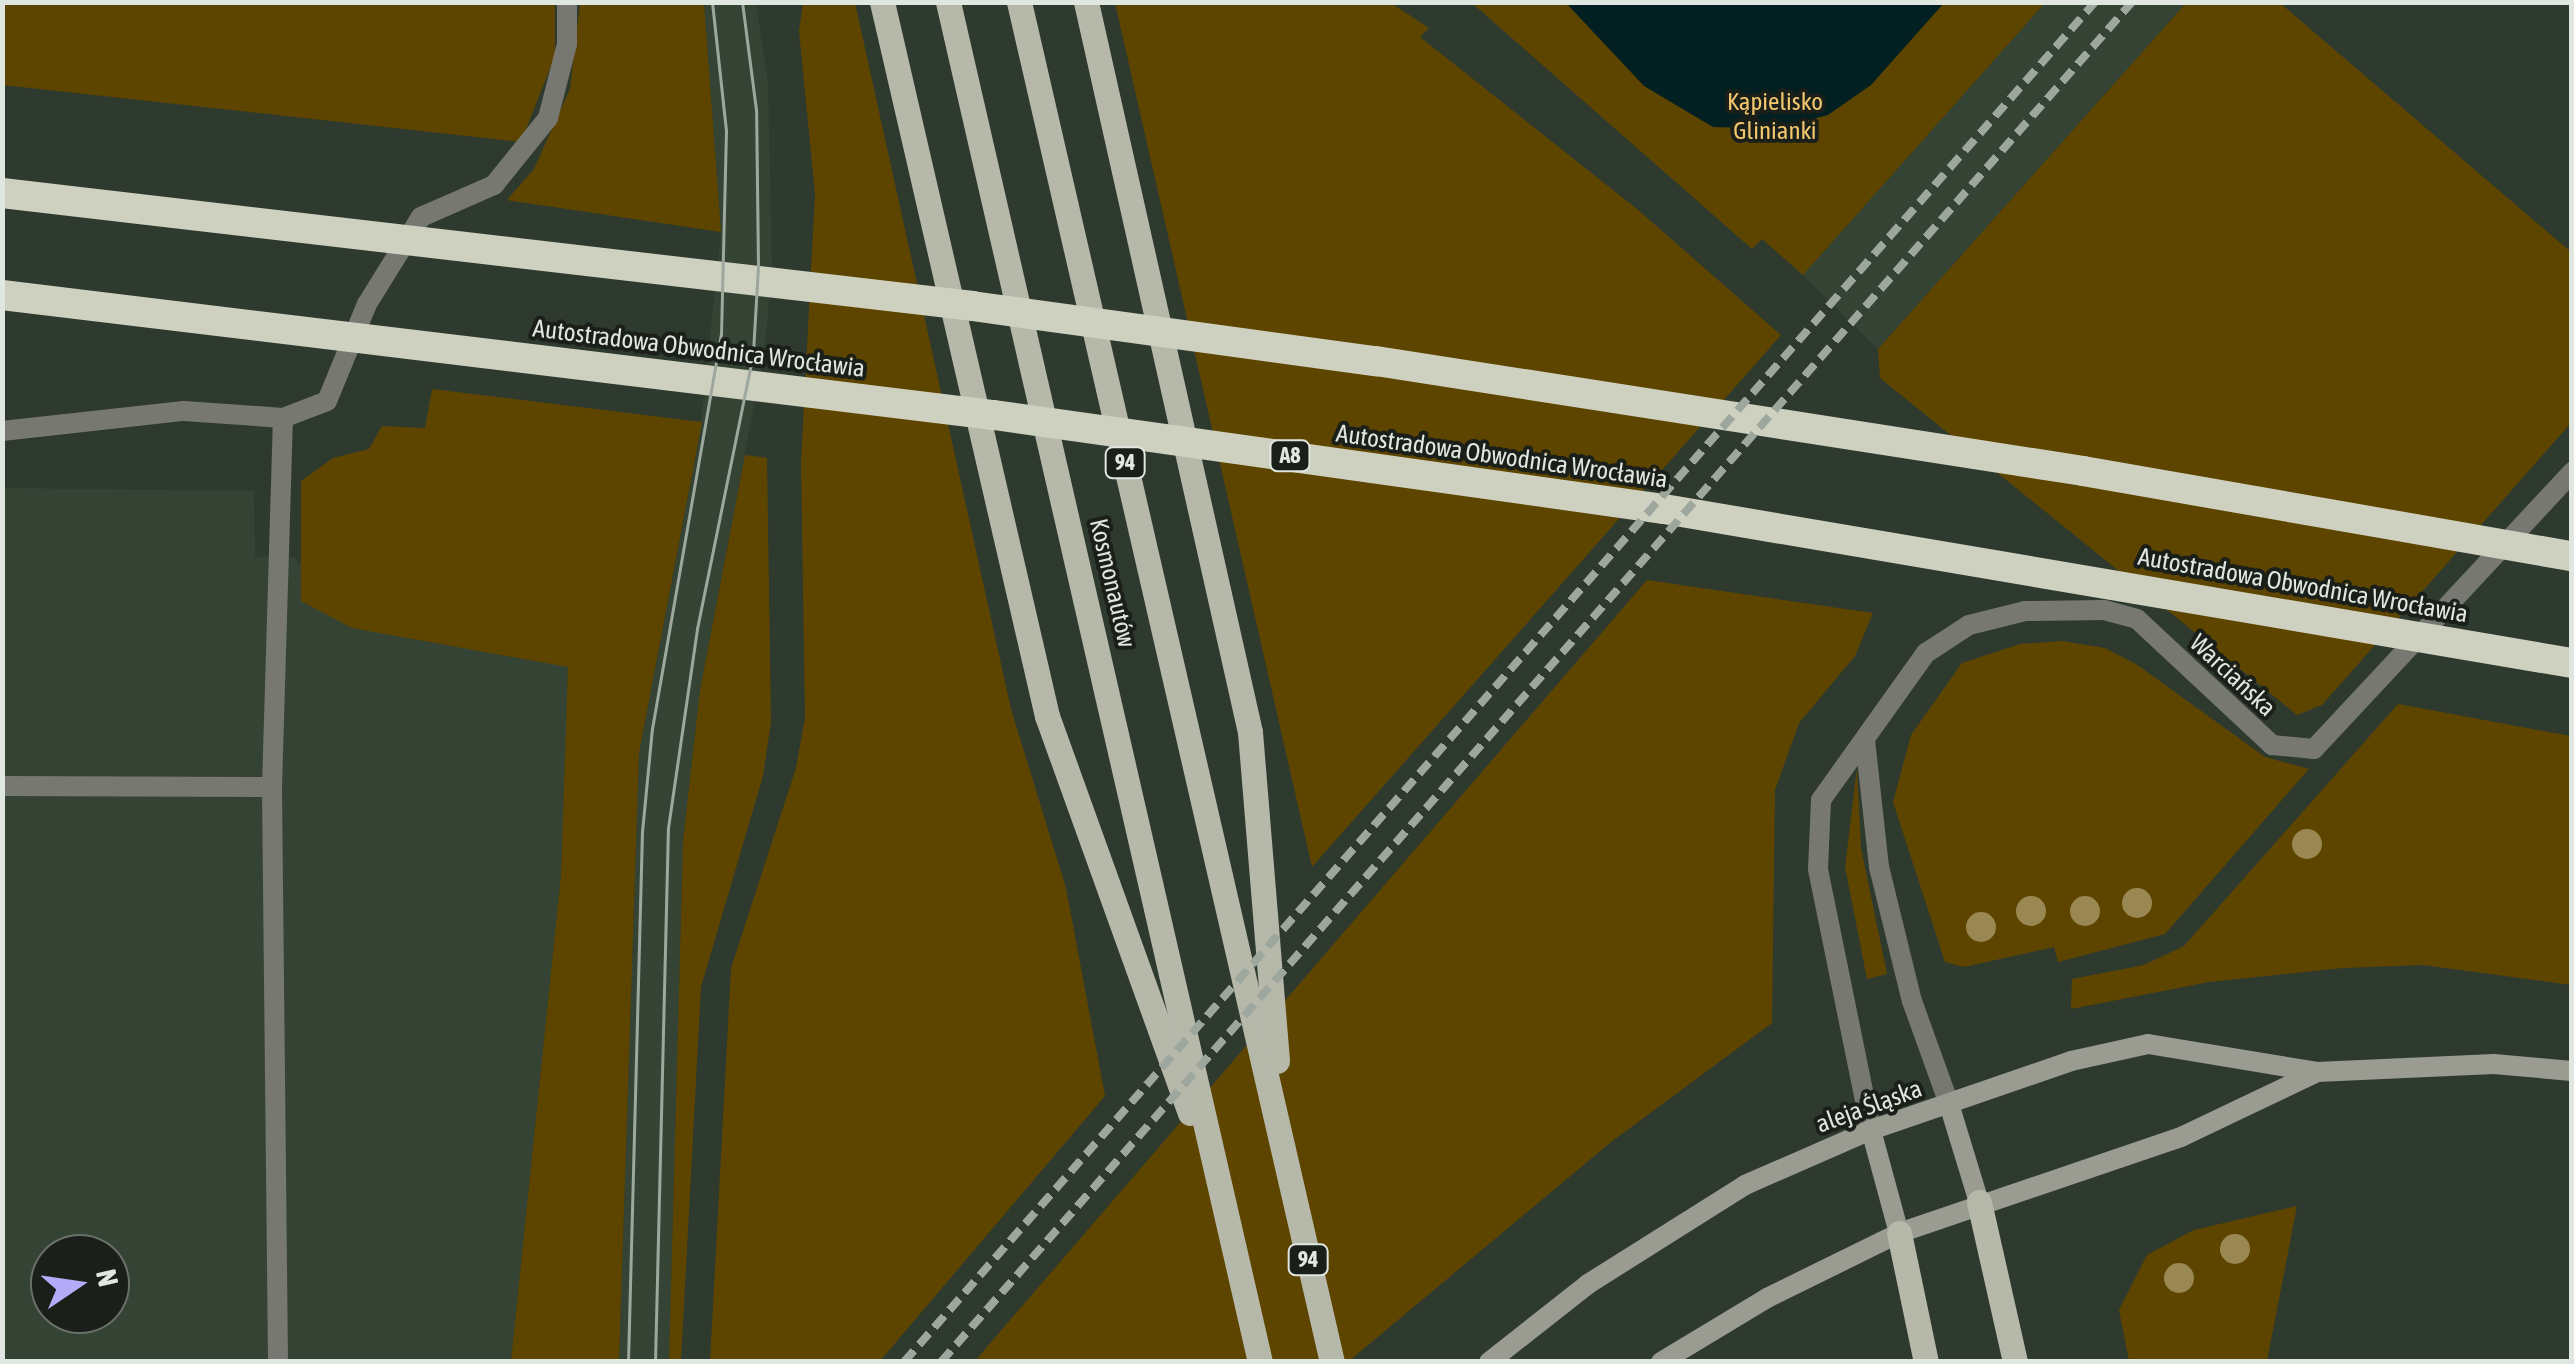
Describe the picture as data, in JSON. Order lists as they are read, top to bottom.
{
  "streets": {
    "highway": ["Autostradowa Obwodnica Wrocławia", "A8"],
    "main road": ["94", "Kosmonautów"],
    "street": ["Warciańska", "aleja Śląska"]
  },
  "crossings": [
    ["Warciańska", "aleja Śląska"]
  ],
  "parks": ["Kąpielisko Glinianki"],
  "north": "right"
}
